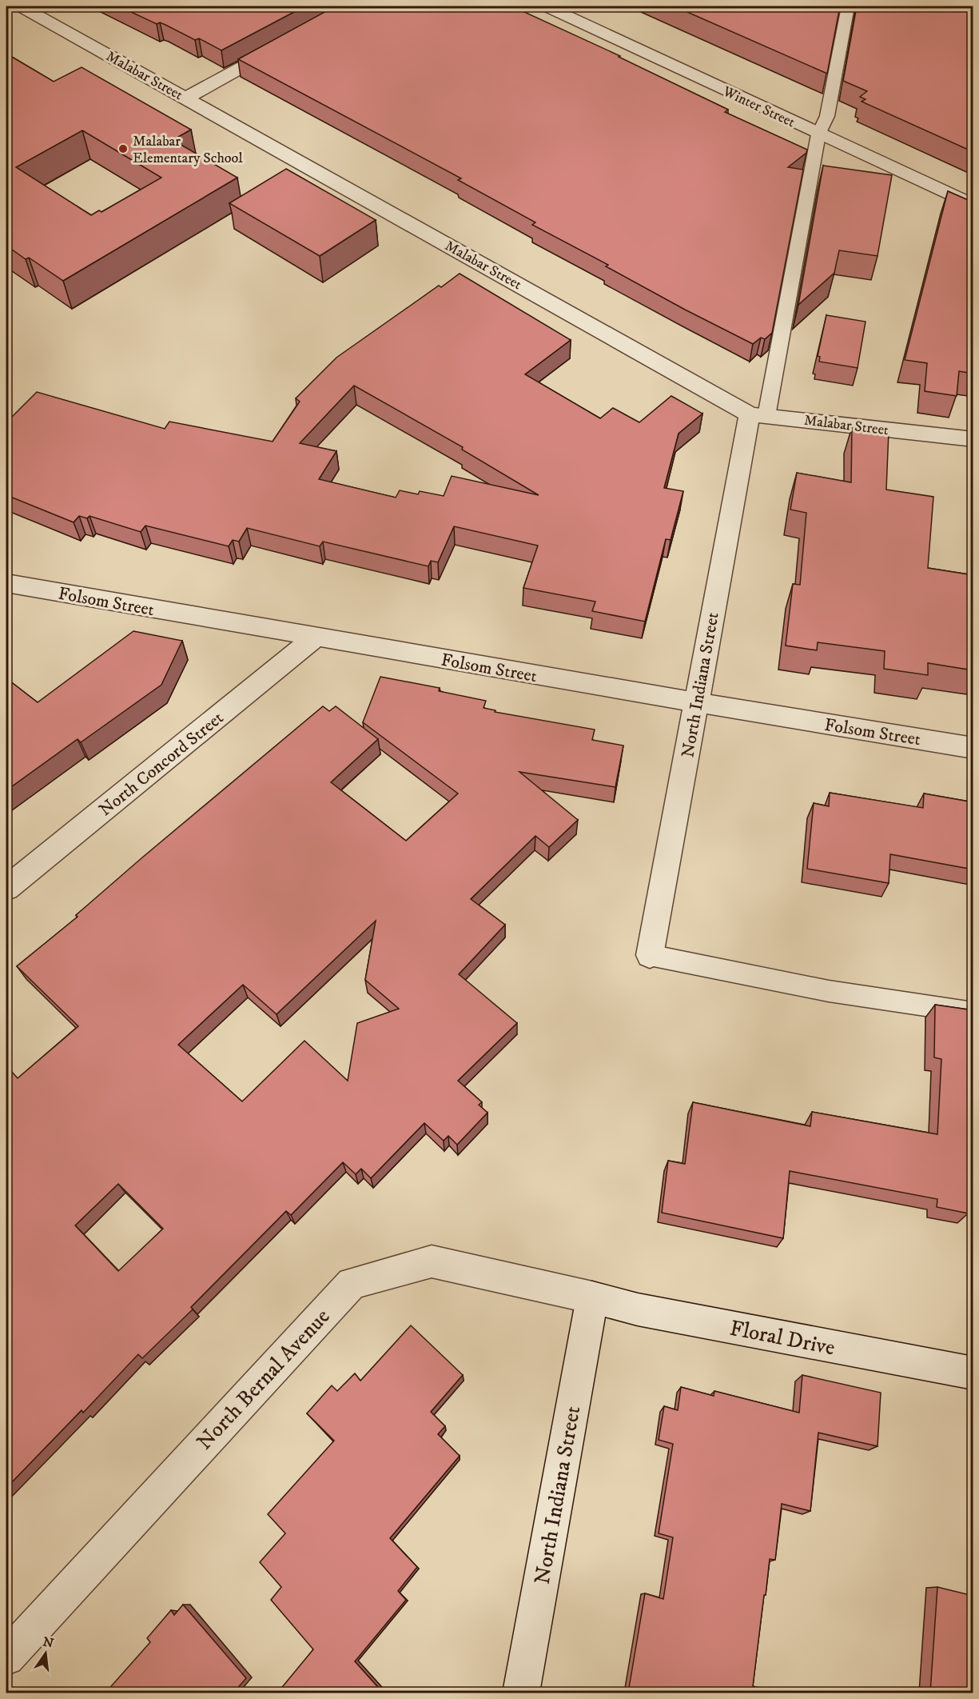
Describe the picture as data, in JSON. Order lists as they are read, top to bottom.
{
  "streets": {
    "street": [
      "Malabar Street",
      "Winter Street",
      "Folsom Street",
      "North Indiana Street",
      "North Concord Street",
      "Floral Drive",
      "North Bernal Avenue"
    ]
  },
  "crossings": [
    ["Malabar Street", "North Indiana Street"],
    ["Folsom Street", "North Indiana Street"],
    ["Folsom Street", "North Concord Street"],
    ["North Indiana Street", "Floral Drive"],
    ["North Indiana Street", "North Bernal Avenue"],
    ["Floral Drive", "North Bernal Avenue"]
  ],
  "places": ["Malabar Elementary School"],
  "north": "top"
}
